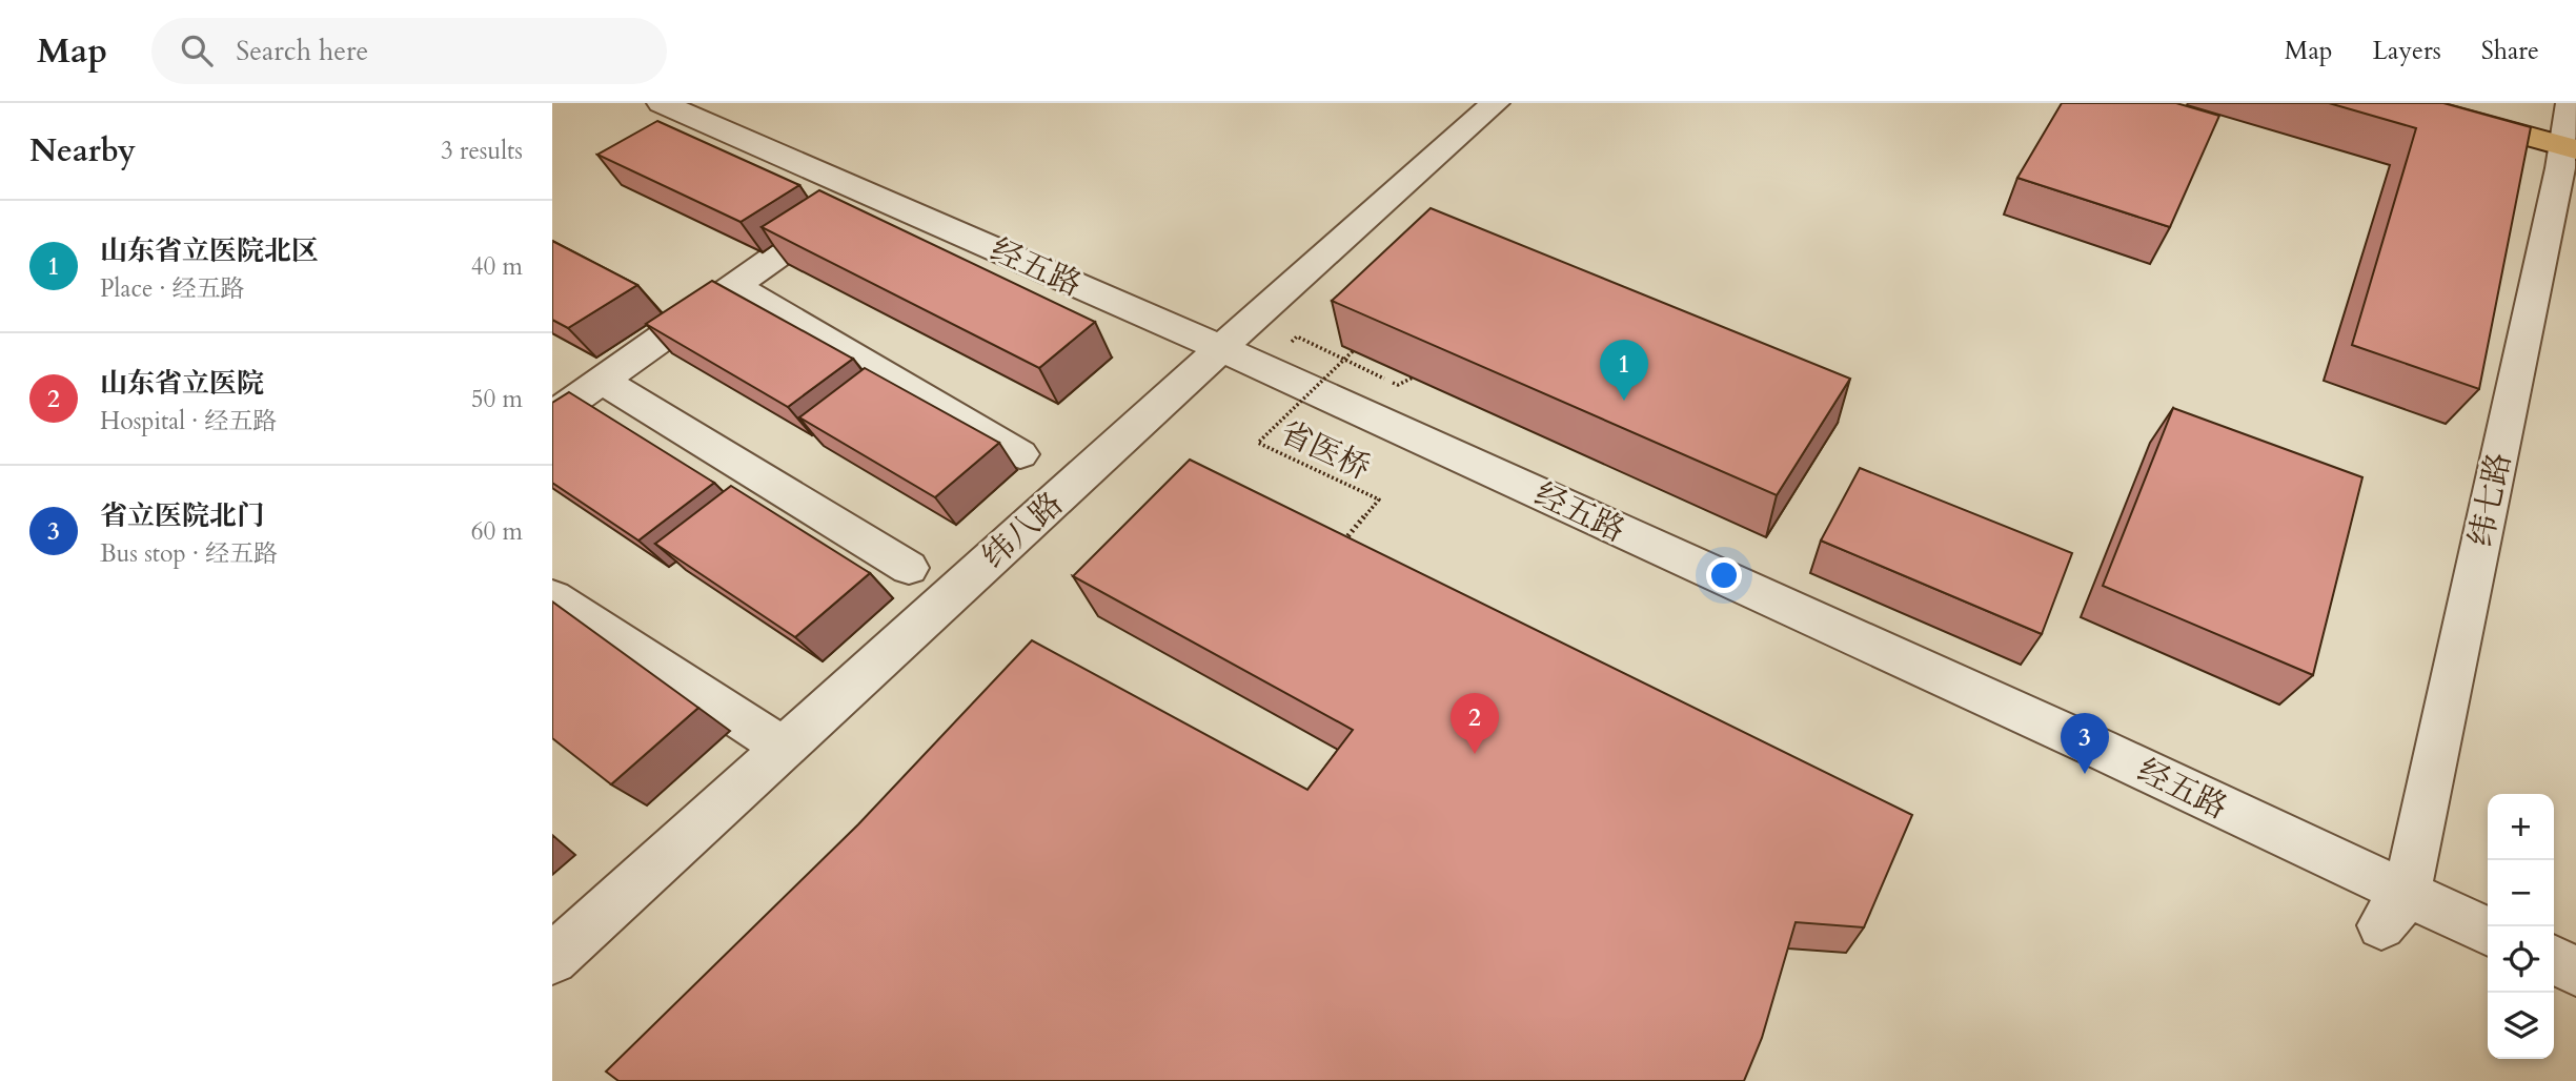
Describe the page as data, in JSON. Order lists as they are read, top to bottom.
{
  "streets": {
    "street": ["经五路", "纬七路", "纬八路"],
    "path": ["省医桥"]
  },
  "crossings": [
    ["经五路", "纬七路"],
    ["经五路", "纬八路"]
  ],
  "page": {
    "header": "Map",
    "search": "Search here",
    "nav": ["Map", "Layers", "Share"],
    "heading": ["Nearby", "3 results"],
    "list": [
      {
        "mark": "1",
        "name": "山东省立医院北区",
        "note": "Place · 经五路",
        "value": "40 m"
      },
      {
        "mark": "2",
        "name": "山东省立医院",
        "note": "Hospital · 经五路",
        "value": "50 m"
      },
      {
        "mark": "3",
        "name": "省立医院北门",
        "note": "Bus stop · 经五路",
        "value": "60 m"
      }
    ],
    "pins": ["1", "2", "3"],
    "map_buttons": ["+", "−"]
  }
}
